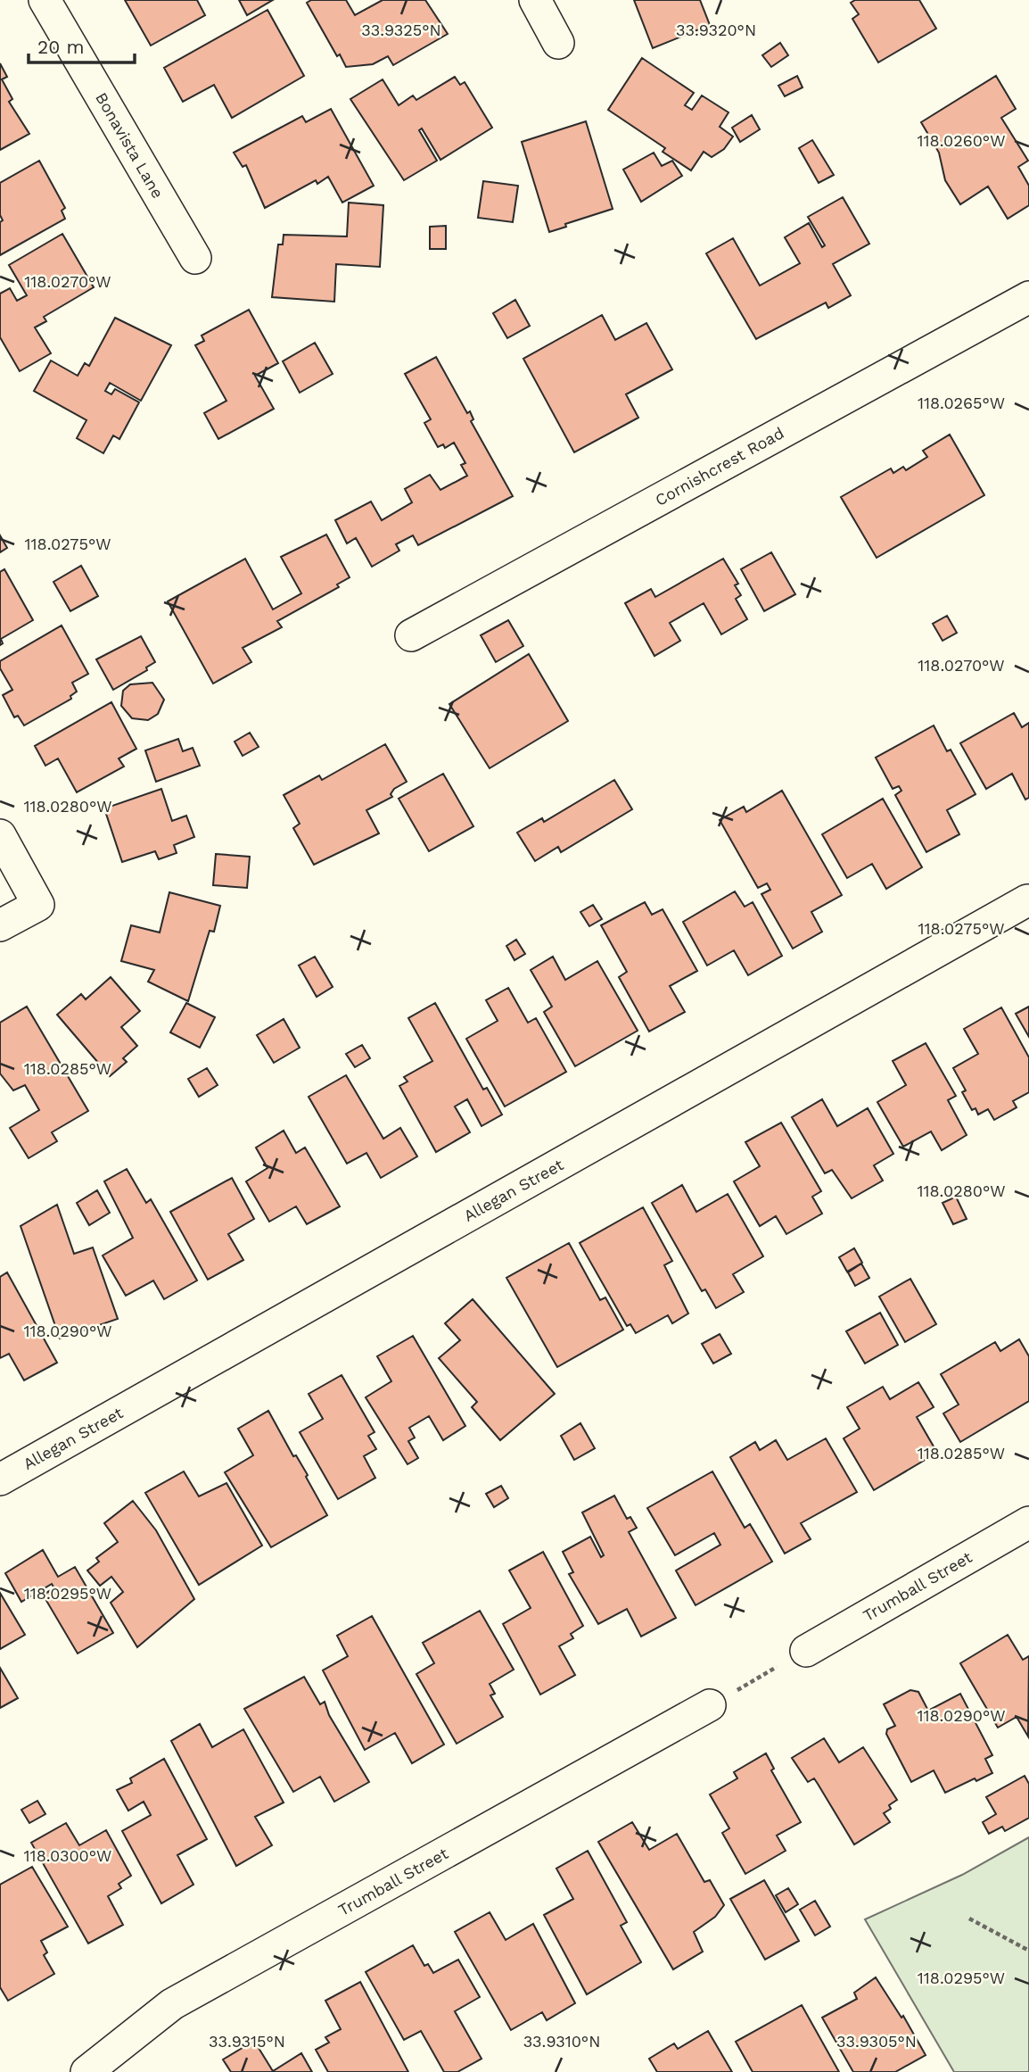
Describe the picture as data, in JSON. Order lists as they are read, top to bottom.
{
  "streets": {
    "street": [
      "Bonavista Lane",
      "Cornishcrest Road",
      "Allegan Street",
      "Trumball Street"
    ]
  },
  "scale_bar": "20 m",
  "coordinates": [
    "33.9325°N",
    "33.9320°N",
    "118.0260°W",
    "118.0270°W",
    "118.0265°W",
    "118.0275°W",
    "118.0280°W",
    "118.0285°W",
    "118.0290°W",
    "118.0295°W",
    "118.0300°W",
    "33.9315°N",
    "33.9310°N",
    "33.9305°N"
  ]
}
